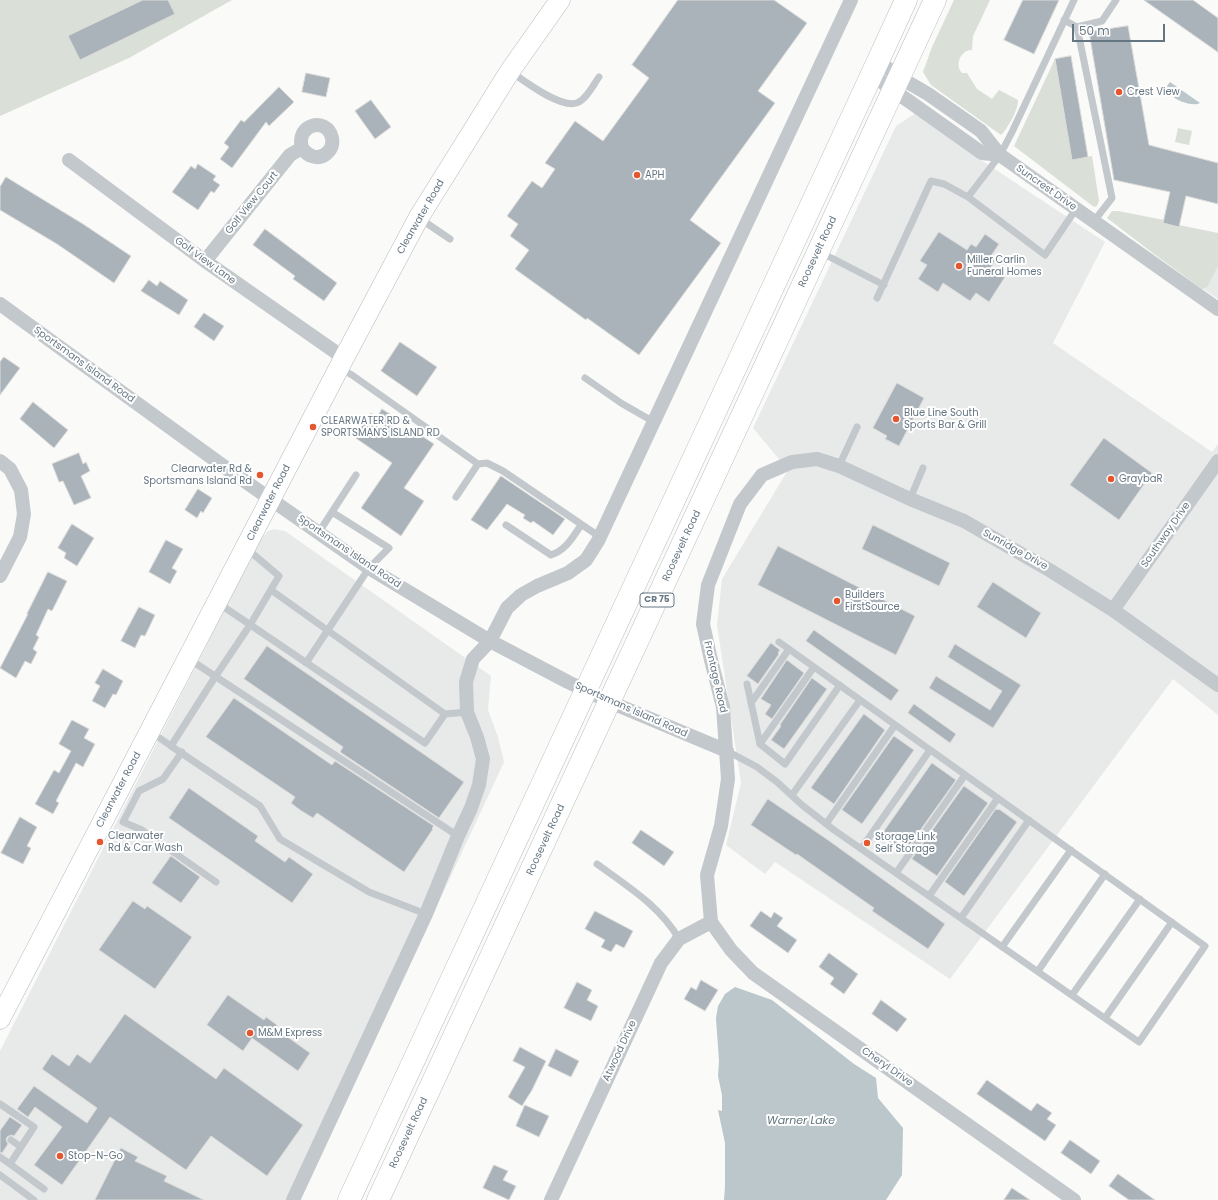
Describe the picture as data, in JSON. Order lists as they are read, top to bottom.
{
  "streets": {
    "main road": ["Roosevelt Road", "CR 75"],
    "street": [
      "Suncrest Drive",
      "Golf View Court",
      "Clearwater Road",
      "Golf View Lane",
      "Sportsmans Island Road",
      "Southway Drive",
      "Sunridge Drive",
      "Frontage Road",
      "Atwood Drive",
      "Cheryl Drive"
    ]
  },
  "crossings": [
    ["Golf View Court", "Golf View Lane"],
    ["Clearwater Road", "Golf View Lane"],
    ["Clearwater Road", "Sportsmans Island Road"],
    ["Roosevelt Road", "Sportsmans Island Road"],
    ["Sportsmans Island Road", "CR 75"],
    ["Sportsmans Island Road", "Frontage Road"],
    ["Southway Drive", "Sunridge Drive"],
    ["Sunridge Drive", "Frontage Road"],
    ["Frontage Road", "Atwood Drive"],
    ["Frontage Road", "Cheryl Drive"],
    ["Atwood Drive", "Cheryl Drive"]
  ],
  "water": ["Warner Lake"],
  "places": [
    "Crest View",
    "APH",
    "Miller Carlin Funeral Homes",
    "Blue Line South Sports Bar & Grill",
    "CLEARWATER RD & SPORTSMAN'S ISLAND RD",
    "Clearwater Rd & Sportsmans Island Rd",
    "GraybaR",
    "Builders FirstSource",
    "Clearwater Rd & Car Wash",
    "Storage Link Self Storage",
    "M&M Express",
    "Stop-N-Go"
  ],
  "scale_bar": "50 m"
}
